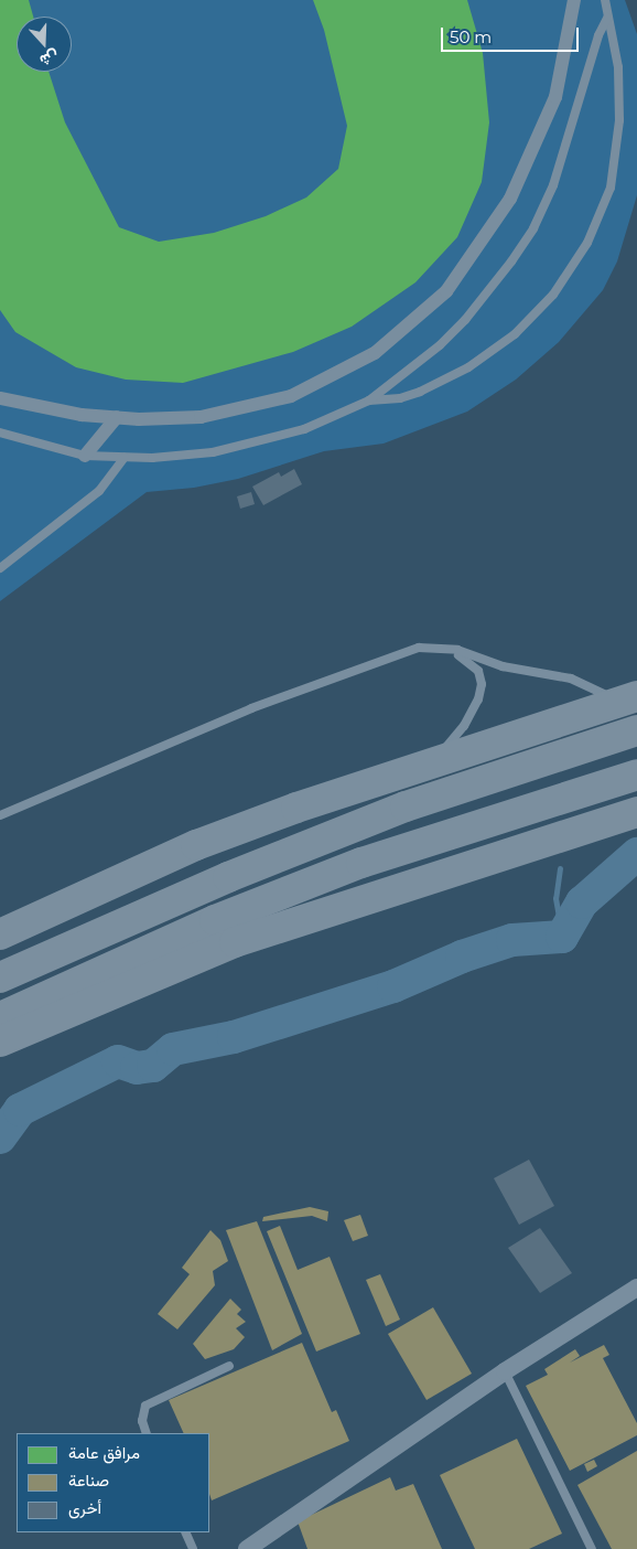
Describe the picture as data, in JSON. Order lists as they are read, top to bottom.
{
  "legend": ["مرافق عامة", "صناعة", "أخرى"],
  "scale_bar": "50 m",
  "north": "bottom"
}
